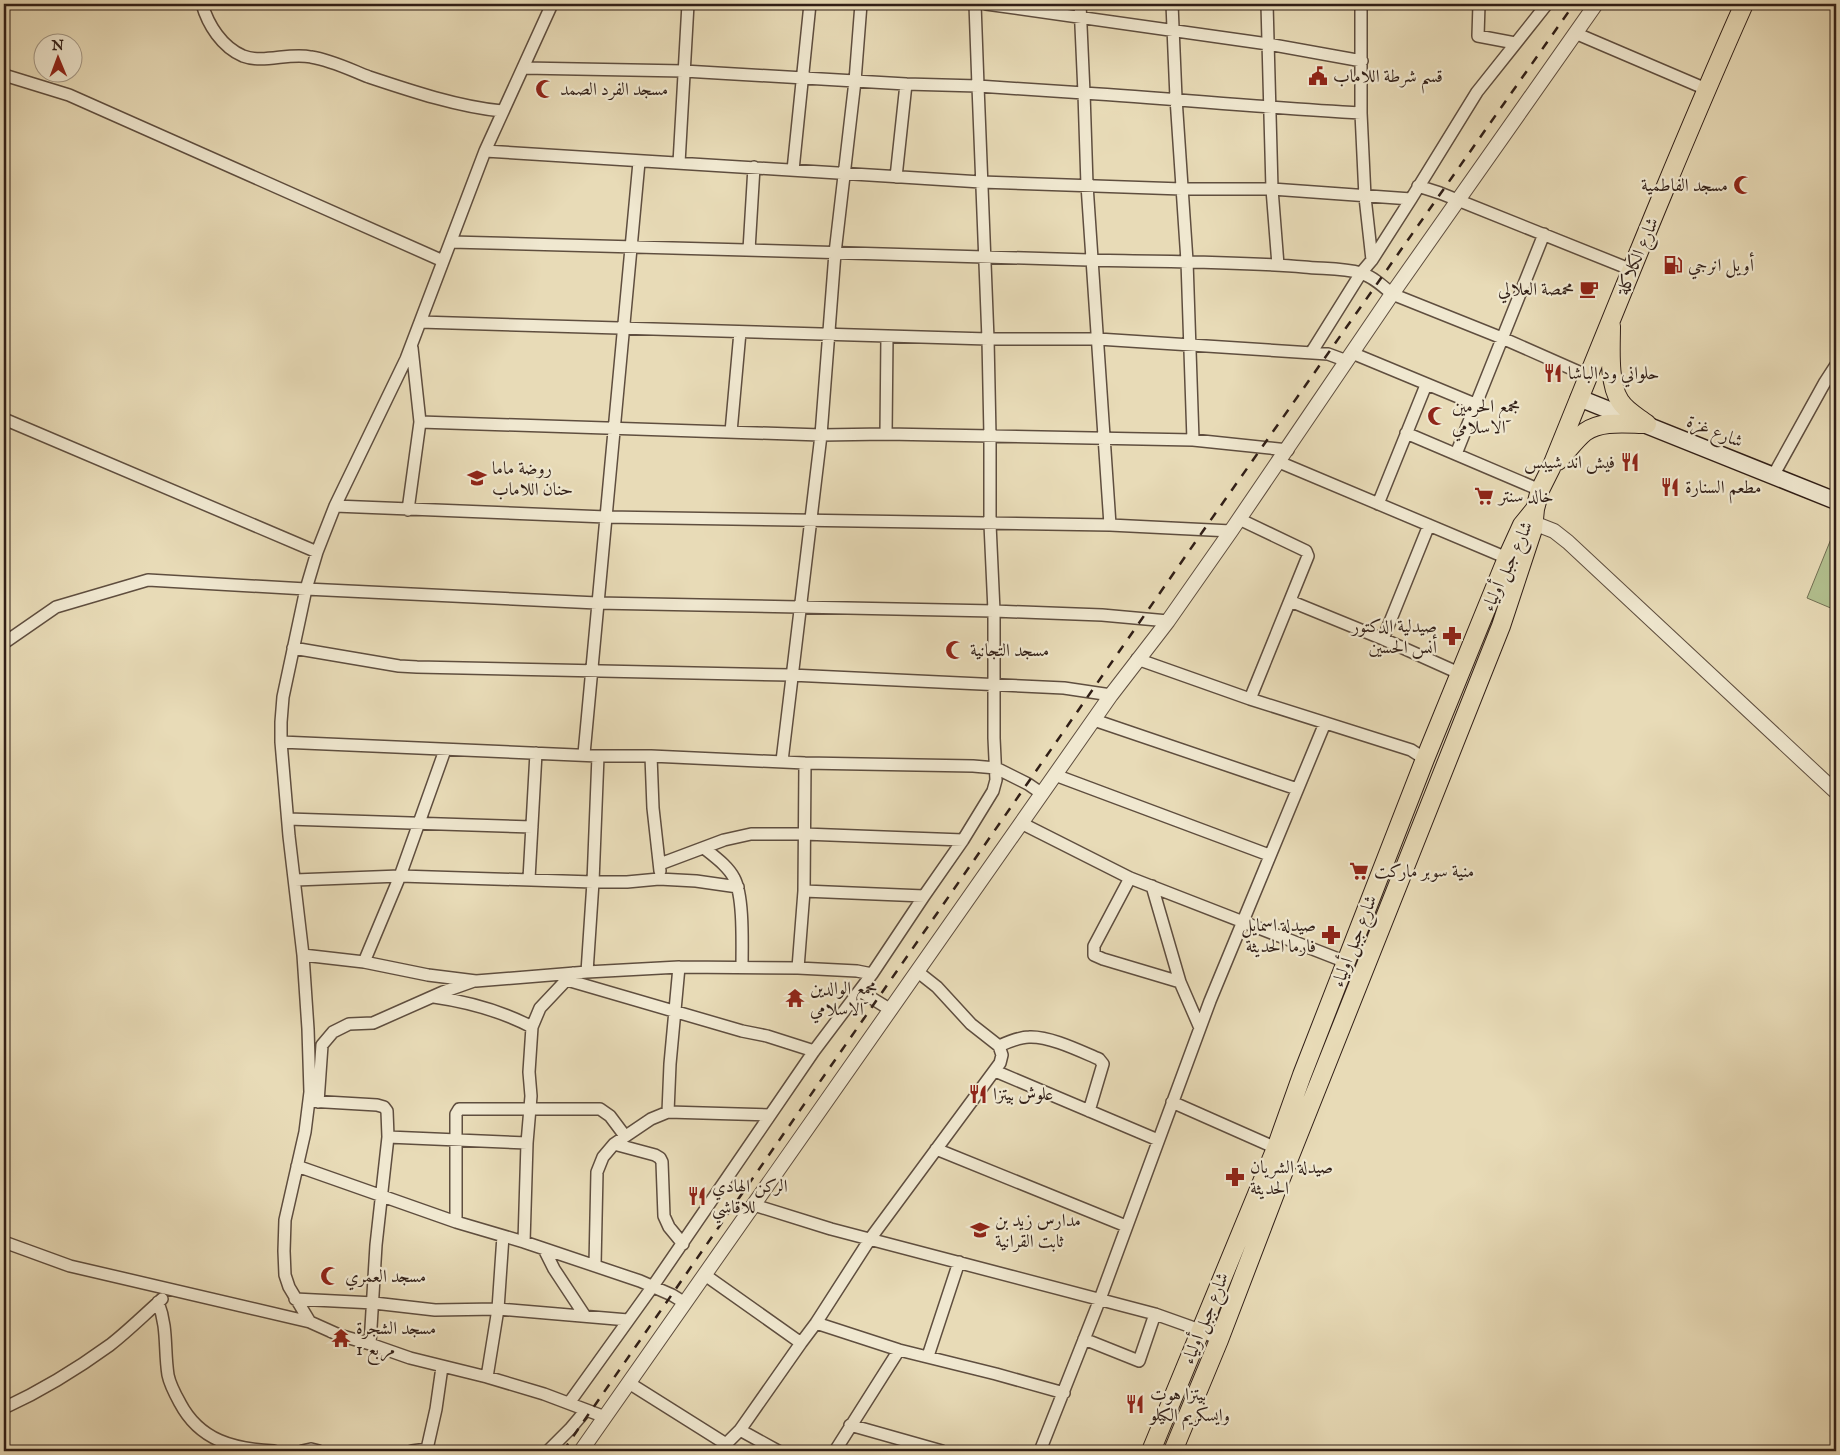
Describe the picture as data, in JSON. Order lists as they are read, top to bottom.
{
  "streets": {
    "main road": ["شارع الكلاكلة", "شارع غزة", "شارع جبل أولياء"]
  },
  "crossings": [
    ["شارع الكلاكلة", "شارع غزة"],
    ["شارع الكلاكلة", "شارع جبل أولياء"]
  ],
  "places": {
    "public building": ["قسم شرطة اللاماب"],
    "mosque": [
      "مسجد الفرد الصمد",
      "مسجد الفاطمية",
      "مجمع الحرمين الاسلامي",
      "مسجد التجانية",
      "مسجد العمري"
    ],
    "fuel station": ["أويل انرجي"],
    "cafe": ["محمصة العلالي"],
    "restaurant": [
      "حلواني ود الباشا",
      "فيش اند شيبس",
      "مطعم السنارة",
      "علوش بيتزا",
      "الركن الهادي للاقاشي",
      "بيتزا هوت وايسكريم الكيلو"
    ],
    "school or university": ["روضة ماما حنان اللاماب", "مدارس زيد بن ثابت القرانية"],
    "supermarket": ["خالد سنتر", "منية سوبر ماركت"],
    "pharmacy": ["صيدلية الدكتور أنس الحسين", "صيدلة اسمايل فارما الحديثة", "صيدلة الشريان الحديثة"],
    "temple": ["مجمع الوالدين الاسلامي", "مسجد الشجرة مربع 1"]
  },
  "north": "top"
}
